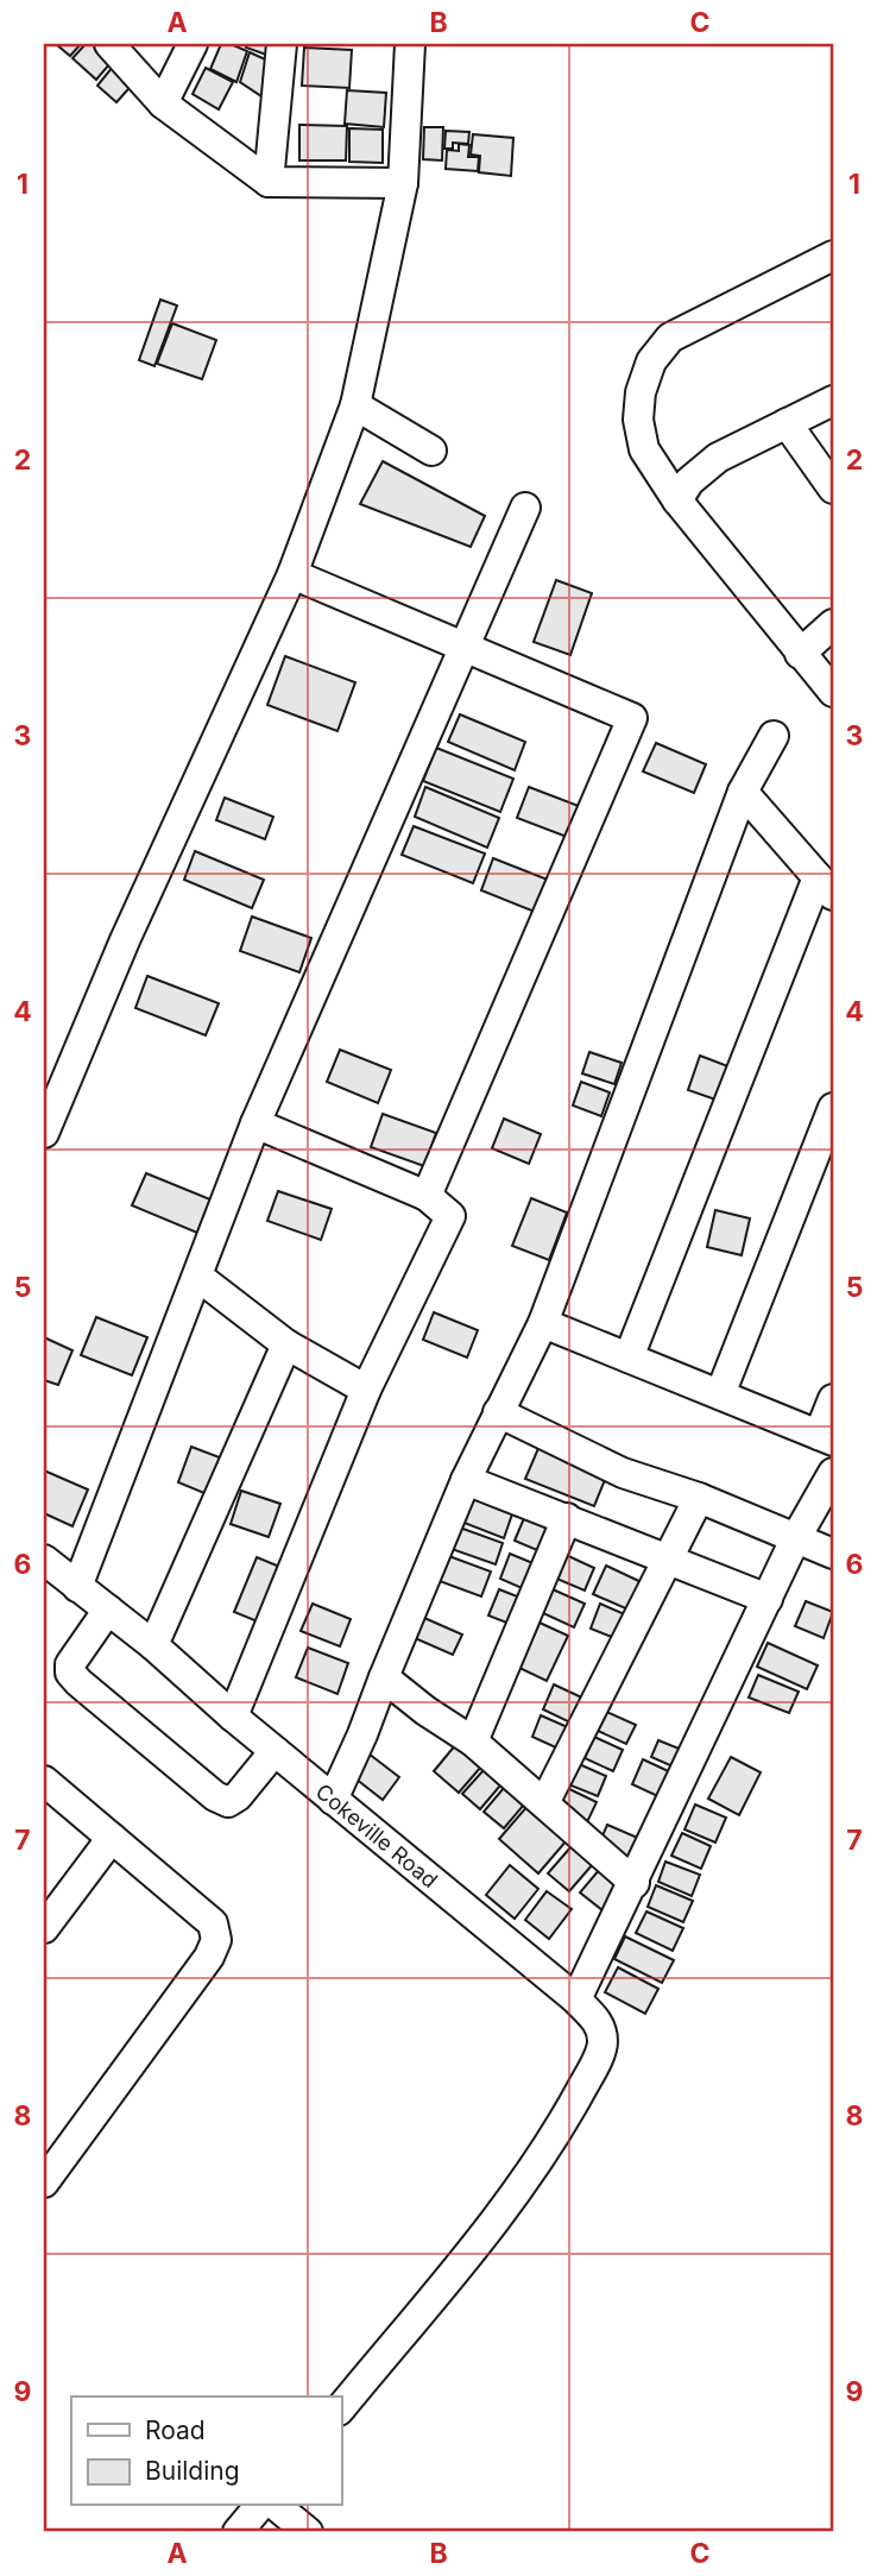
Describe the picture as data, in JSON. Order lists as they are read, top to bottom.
{
  "streets": {
    "street": ["Cokeville Road"]
  },
  "legend": ["Road", "Building"],
  "grid": {
    "columns": ["A", "B", "C"],
    "rows": [
      "1",
      "2",
      "3",
      "4",
      "5",
      "6",
      "7",
      "8",
      "9"
    ]
  }
}
